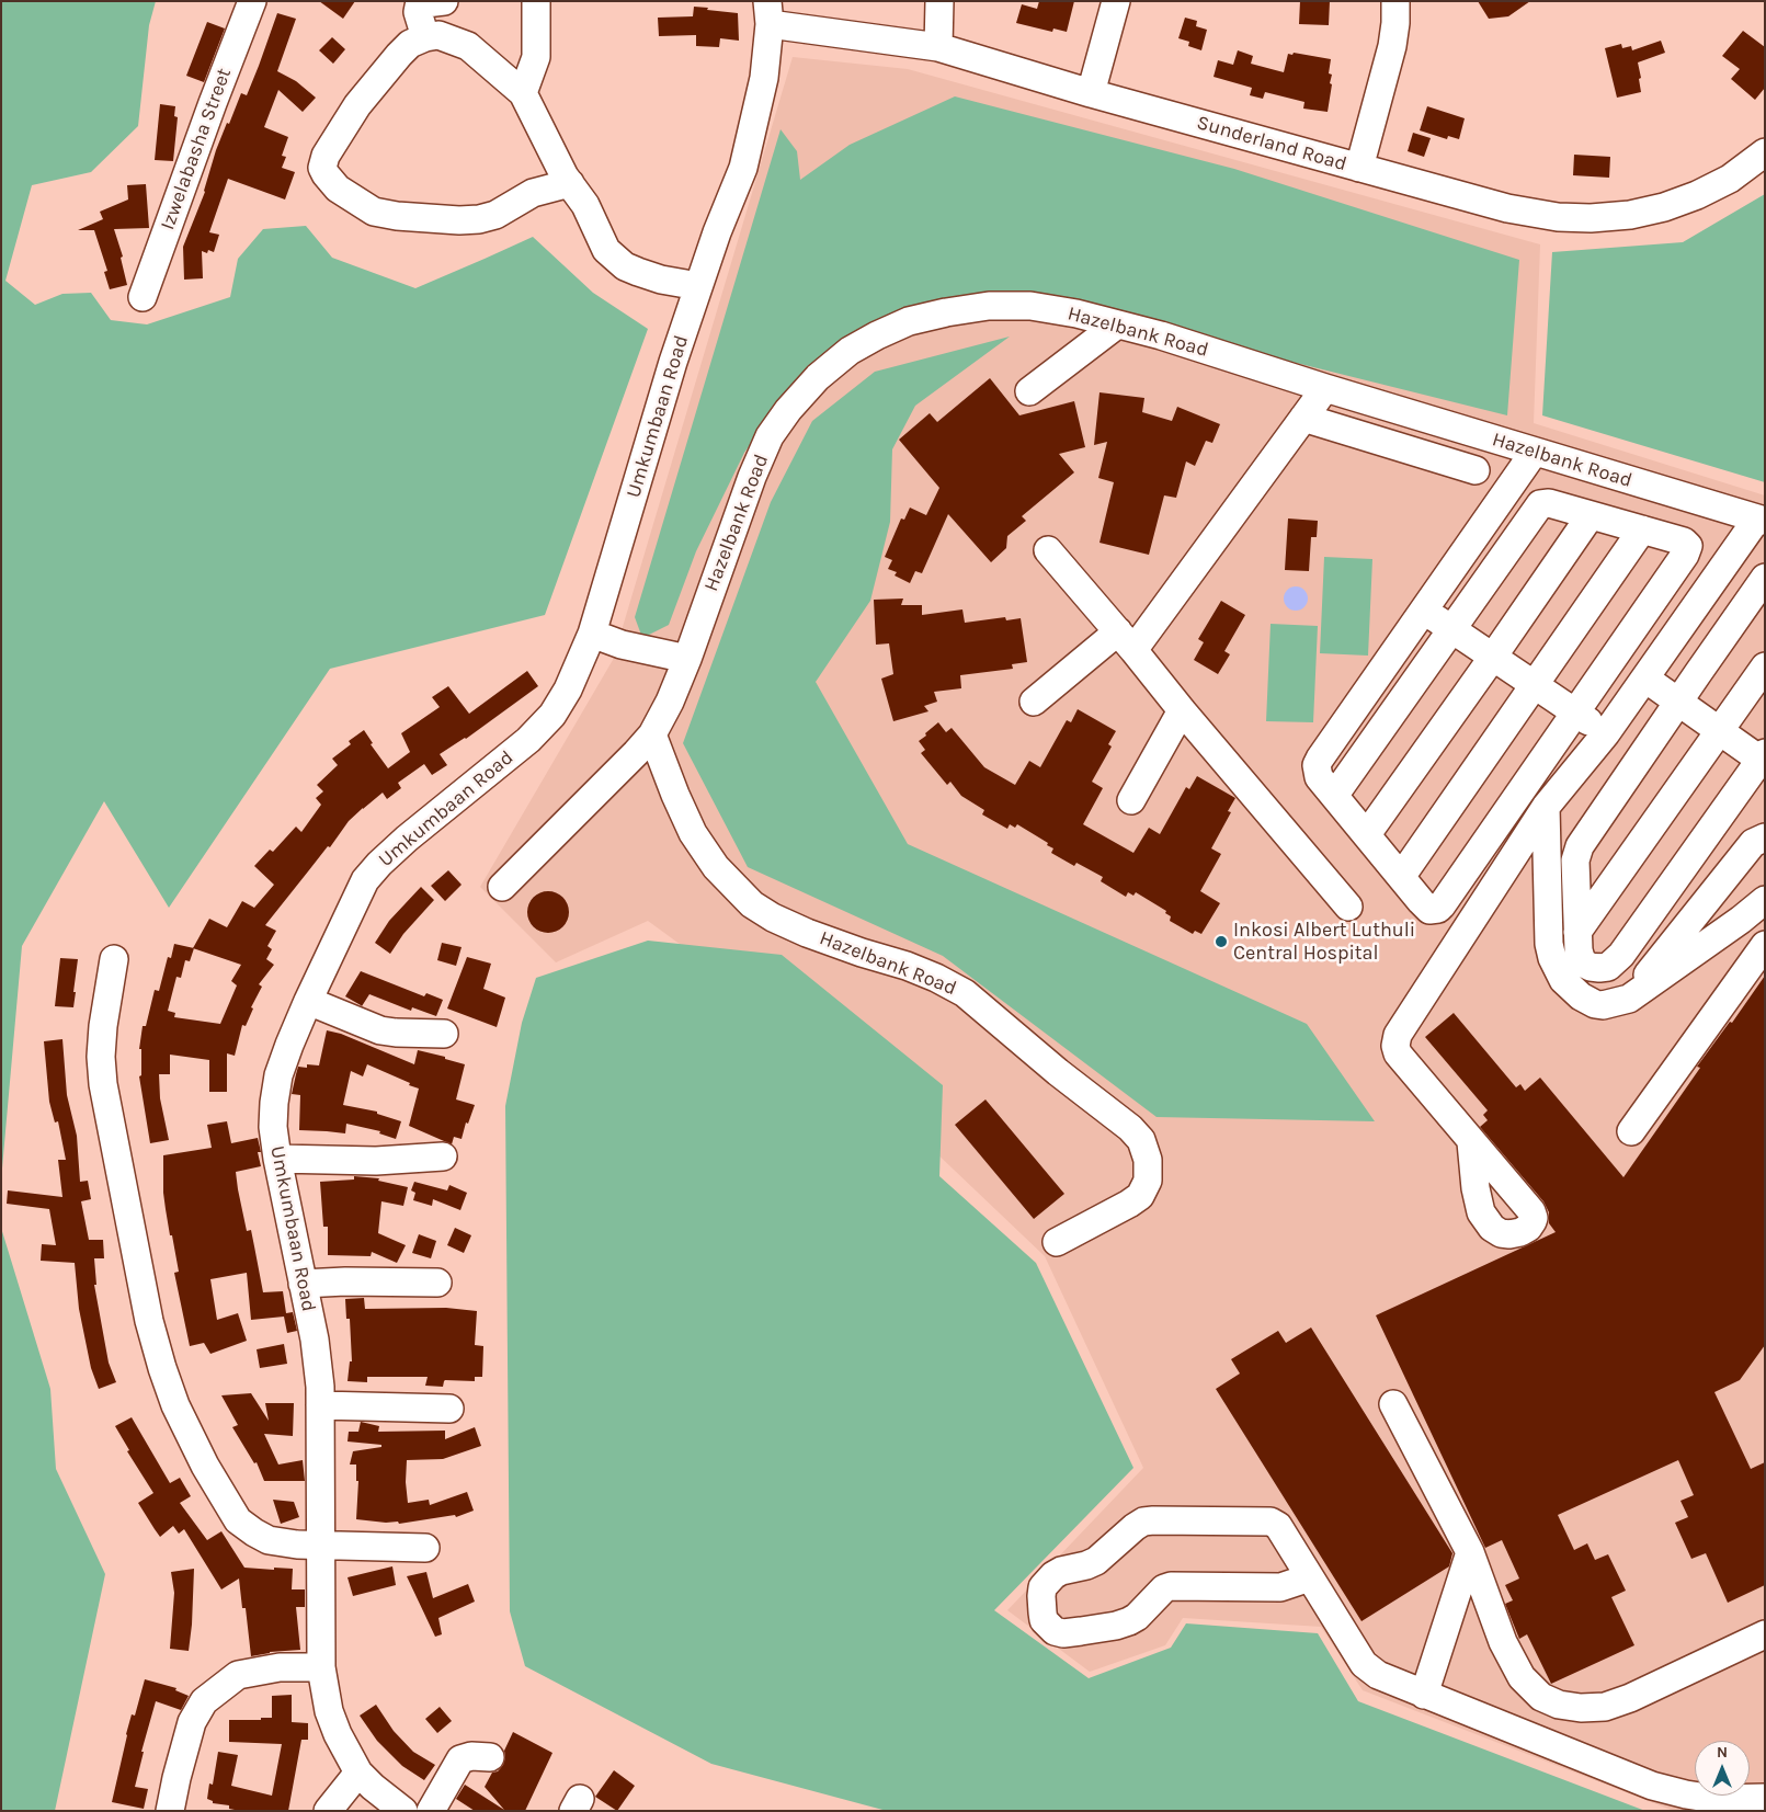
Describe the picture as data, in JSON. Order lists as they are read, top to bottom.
{
  "streets": {
    "street": [
      "Sunderland Road",
      "Izwelabasha Street",
      "Hazelbank Road",
      "Umkumbaan Road"
    ]
  },
  "crossings": [
    ["Sunderland Road", "Umkumbaan Road"]
  ],
  "places": ["Inkosi Albert Luthuli Central Hospital"],
  "north": "top"
}
